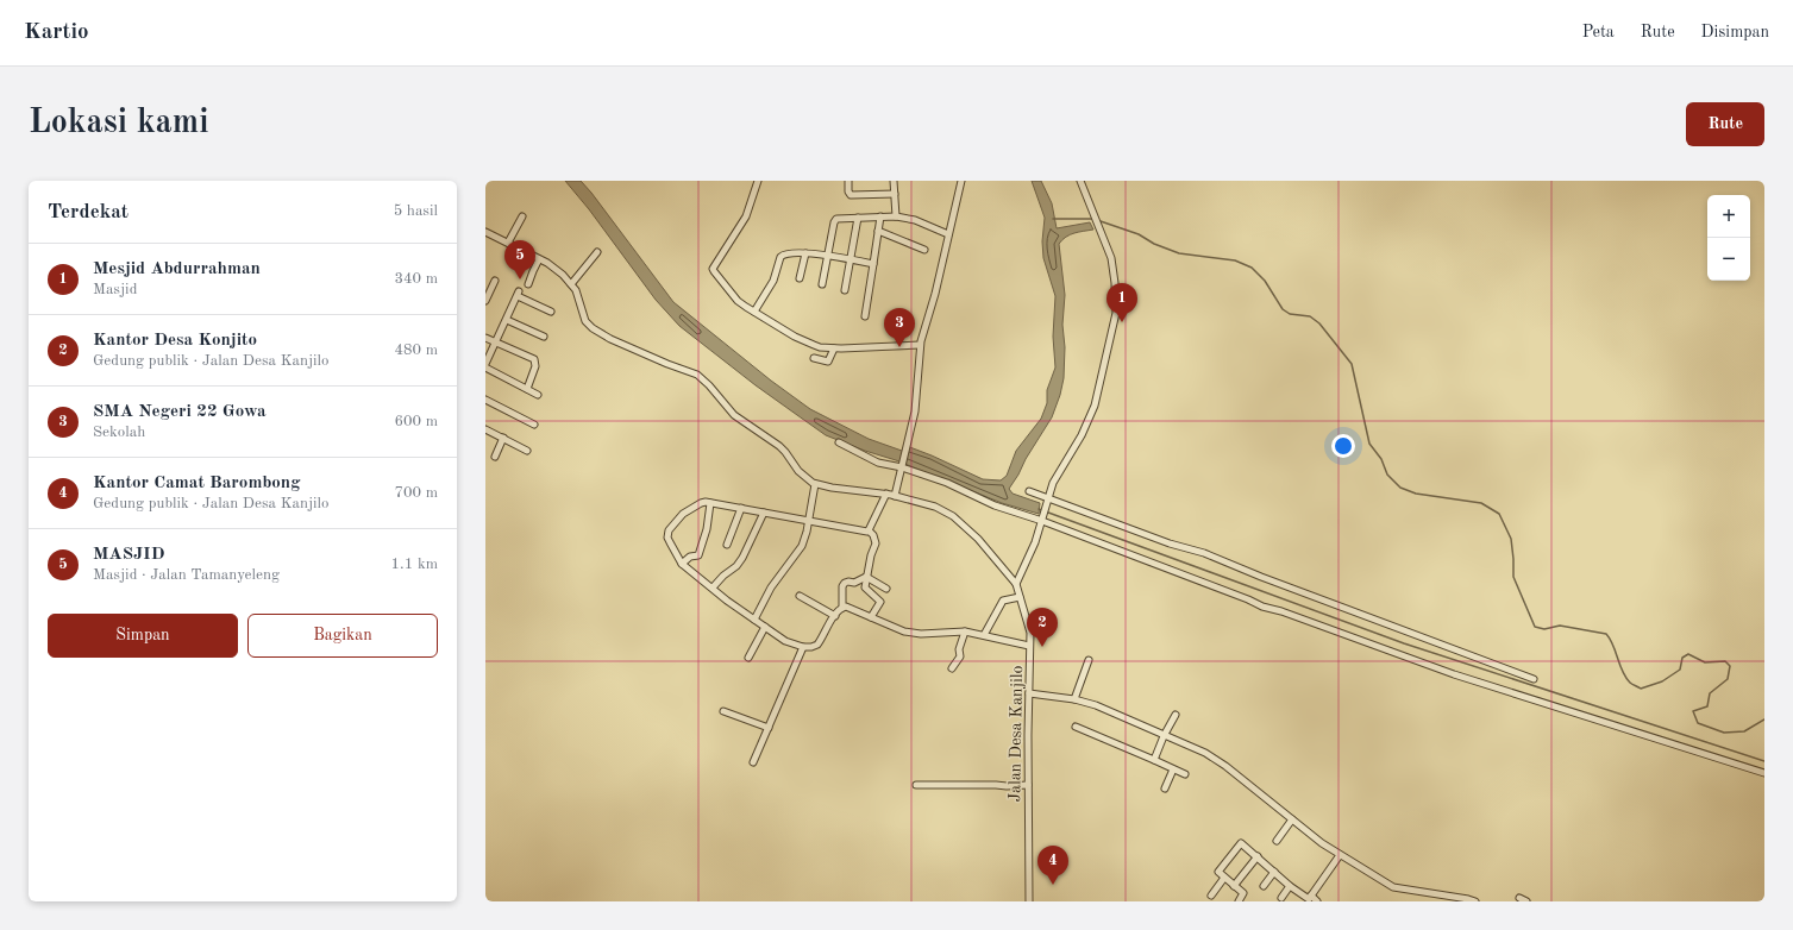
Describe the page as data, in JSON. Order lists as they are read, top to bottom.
{
  "streets": {
    "street": ["Jalan Desa Kanjilo"]
  },
  "page": {
    "header": "Kartio",
    "nav": ["Peta", "Rute", "Disimpan"],
    "buttons": [
      "Rute",
      ["Simpan", "Bagikan"]
    ],
    "title": "Lokasi kami",
    "heading": ["Terdekat", "5 hasil"],
    "map_buttons": ["+", "−"],
    "pins": [
      "5",
      "1",
      "3",
      "2",
      "4"
    ],
    "list": [
      {
        "mark": "1",
        "name": "Mesjid Abdurrahman",
        "note": "Masjid",
        "value": "340 m"
      },
      {
        "mark": "2",
        "name": "Kantor Desa Konjito",
        "note": "Gedung publik · Jalan Desa Kanjilo",
        "value": "480 m"
      },
      {
        "mark": "3",
        "name": "SMA Negeri 22 Gowa",
        "note": "Sekolah",
        "value": "600 m"
      },
      {
        "mark": "4",
        "name": "Kantor Camat Barombong",
        "note": "Gedung publik · Jalan Desa Kanjilo",
        "value": "700 m"
      },
      {
        "mark": "5",
        "name": "MASJID",
        "note": "Masjid · Jalan Tamanyeleng",
        "value": "1.1 km"
      }
    ]
  }
}
